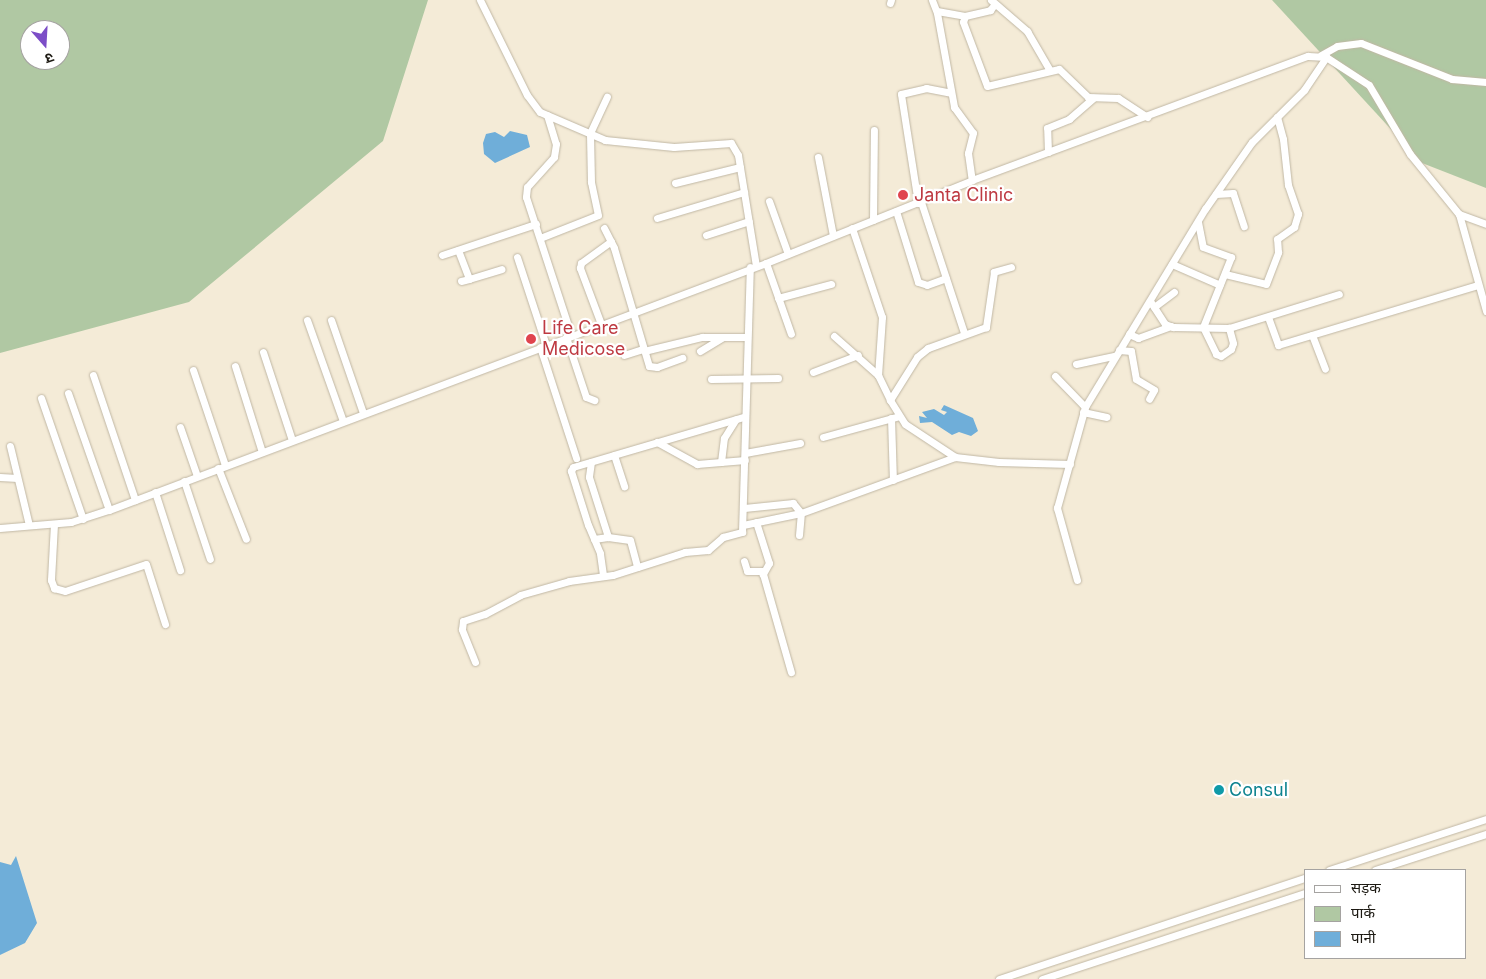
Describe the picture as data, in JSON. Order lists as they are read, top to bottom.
{
  "places": ["Janta Clinic", "Life Care Medicose", "Consul"],
  "legend": ["सड़क", "पार्क", "पानी"],
  "north": "bottom"
}
